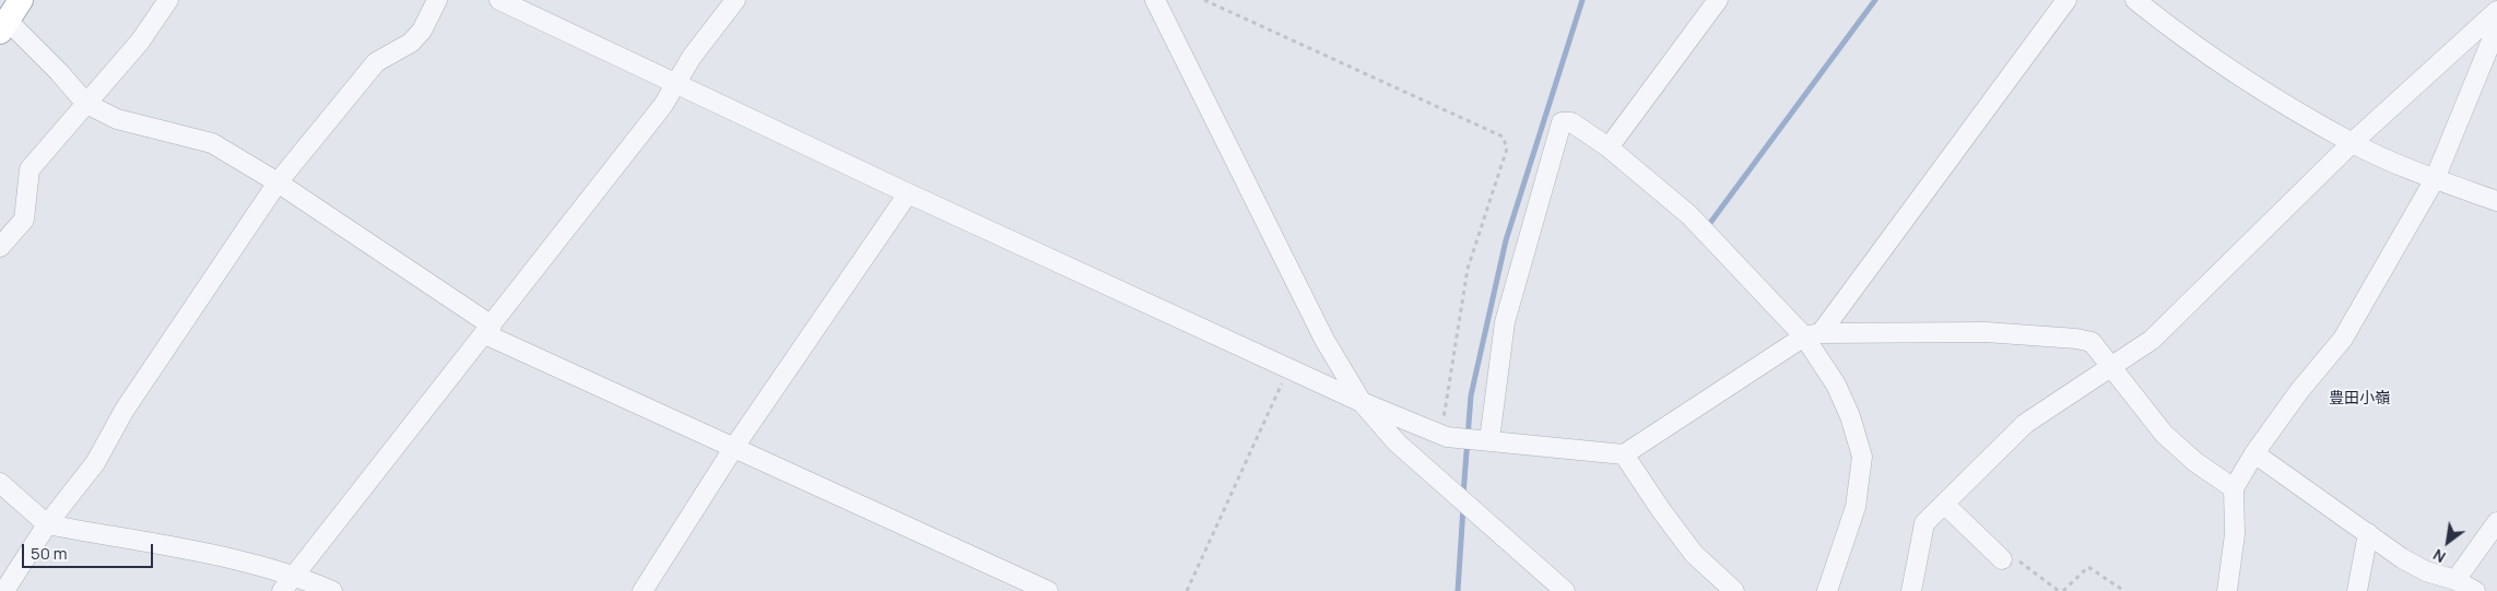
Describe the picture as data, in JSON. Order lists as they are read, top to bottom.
{
  "districts": ["豊田小嶺"],
  "scale_bar": "50 m",
  "north": "bottom left"
}
